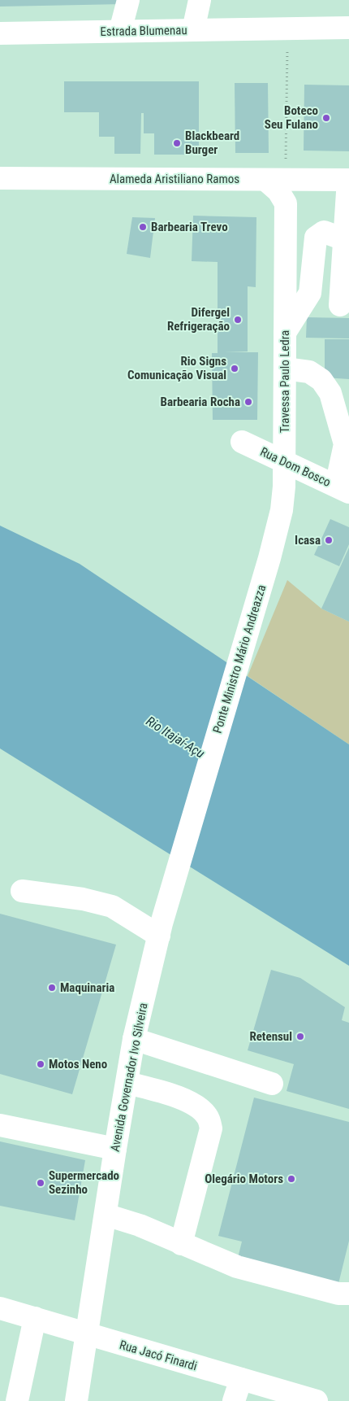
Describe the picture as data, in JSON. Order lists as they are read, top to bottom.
{
  "streets": {
    "street": [
      "Estrada Blumenau",
      "Alameda Aristiliano Ramos",
      "Travessa Paulo Ledra",
      "Rua Dom Bosco",
      "Ponte Ministro Mário Andreazza",
      "Avenida Governador Ivo Silveira",
      "Rua Jacó Finardi"
    ]
  },
  "crossings": [
    ["Travessa Paulo Ledra", "Rua Dom Bosco"],
    ["Travessa Paulo Ledra", "Ponte Ministro Mário Andreazza"],
    ["Ponte Ministro Mário Andreazza", "Avenida Governador Ivo Silveira"],
    ["Avenida Governador Ivo Silveira", "Rua Jacó Finardi"]
  ],
  "water": ["Rio Itajaí-Açu"],
  "places": [
    "Boteco Seu Fulano",
    "Blackbeard Burger",
    "Barbearia Trevo",
    "Difergel Refrigeração",
    "Rio Signs Comunicação Visual",
    "Barbearia Rocha",
    "Icasa",
    "Maquinaria",
    "Retensul",
    "Motos Neno",
    "Olegário Motors",
    "Supermercado Sezinho"
  ]
}
